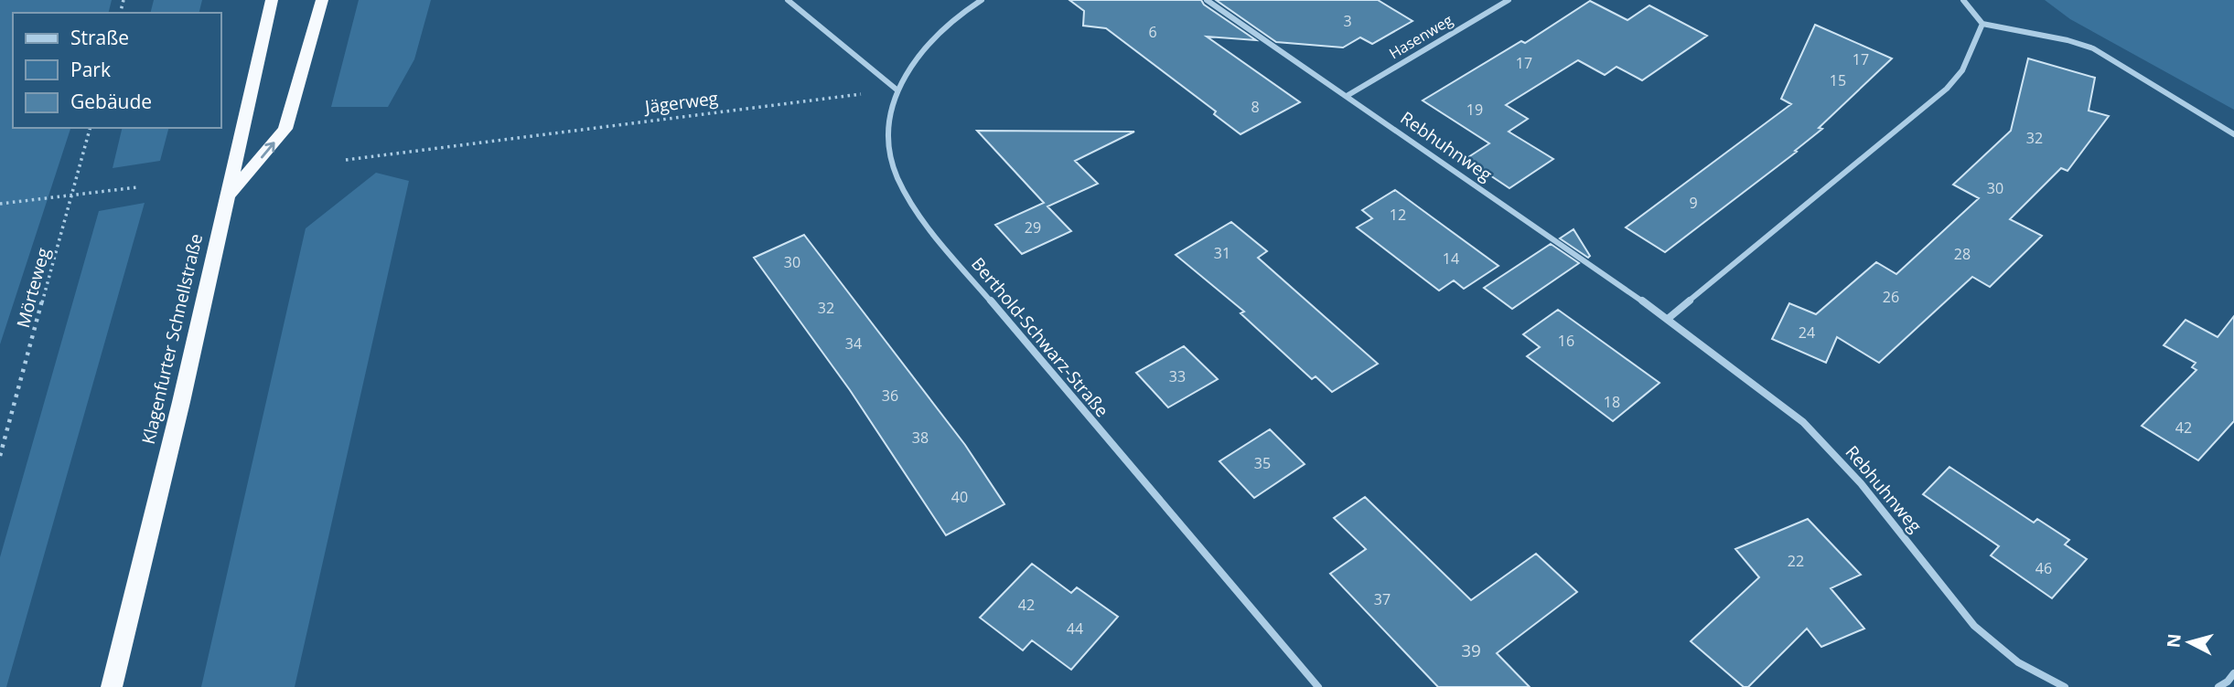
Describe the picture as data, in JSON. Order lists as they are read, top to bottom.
{
  "streets": {
    "highway": ["Klagenfurter Schnellstraße"],
    "street": ["Hasenweg", "Rebhuhnweg", "Berthold-Schwarz-Straße"],
    "path": ["Jägerweg", "Mörteweg"]
  },
  "crossings": [
    ["Hasenweg", "Rebhuhnweg"],
    ["Jägerweg", "Berthold-Schwarz-Straße"]
  ],
  "house_numbers": [
    "3",
    "6",
    "17",
    "17",
    "15",
    "8",
    "19",
    "32",
    "30",
    "9",
    "12",
    "29",
    "31",
    "28",
    "14",
    "30",
    "26",
    "32",
    "24",
    "16",
    "34",
    "33",
    "36",
    "18",
    "42",
    "38",
    "35",
    "40",
    "22",
    "46",
    "37",
    "42",
    "44",
    "39"
  ],
  "legend": ["Straße", "Park", "Gebäude"],
  "north": "left"
}
